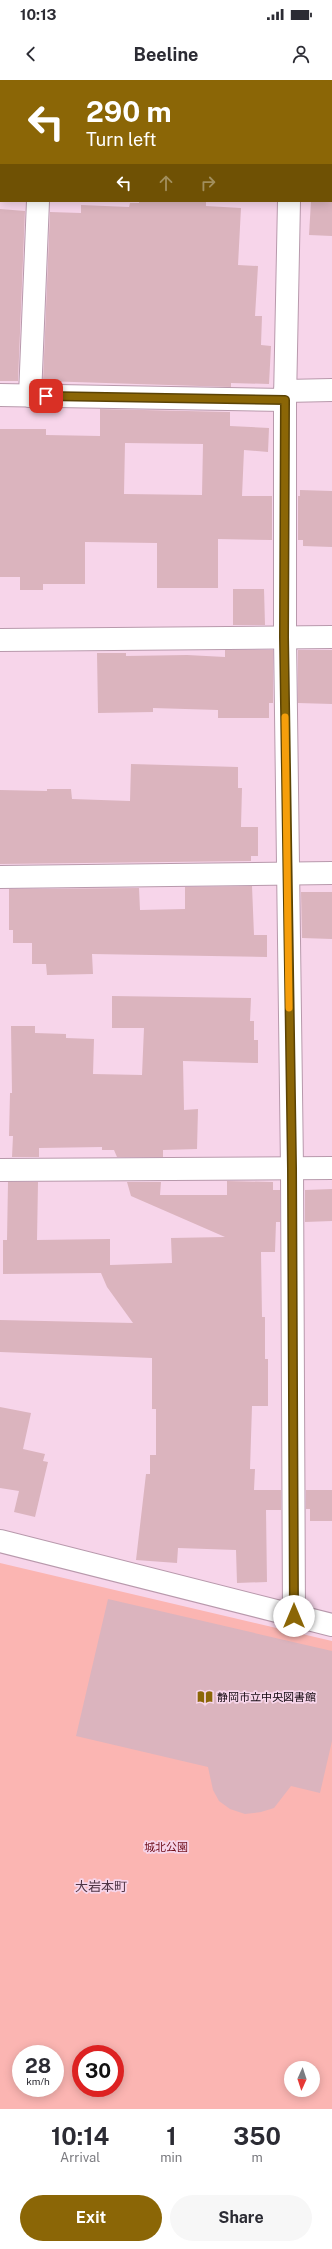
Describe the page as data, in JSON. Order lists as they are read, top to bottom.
{
  "districts": ["大岩本町"],
  "parks": ["城北公園"],
  "places": {
    "library": ["静岡市立中央図書館"]
  },
  "north": "bottom",
  "page": {
    "status": "10:13",
    "header": "Beeline",
    "turn": ["290 m", "Turn left"],
    "speed": "28 km/h",
    "limit": "30",
    "eta": [
      "10:14",
      "Arrival",
      "1",
      "min",
      "350",
      "m"
    ],
    "buttons": ["Exit", "Share"]
  }
}
